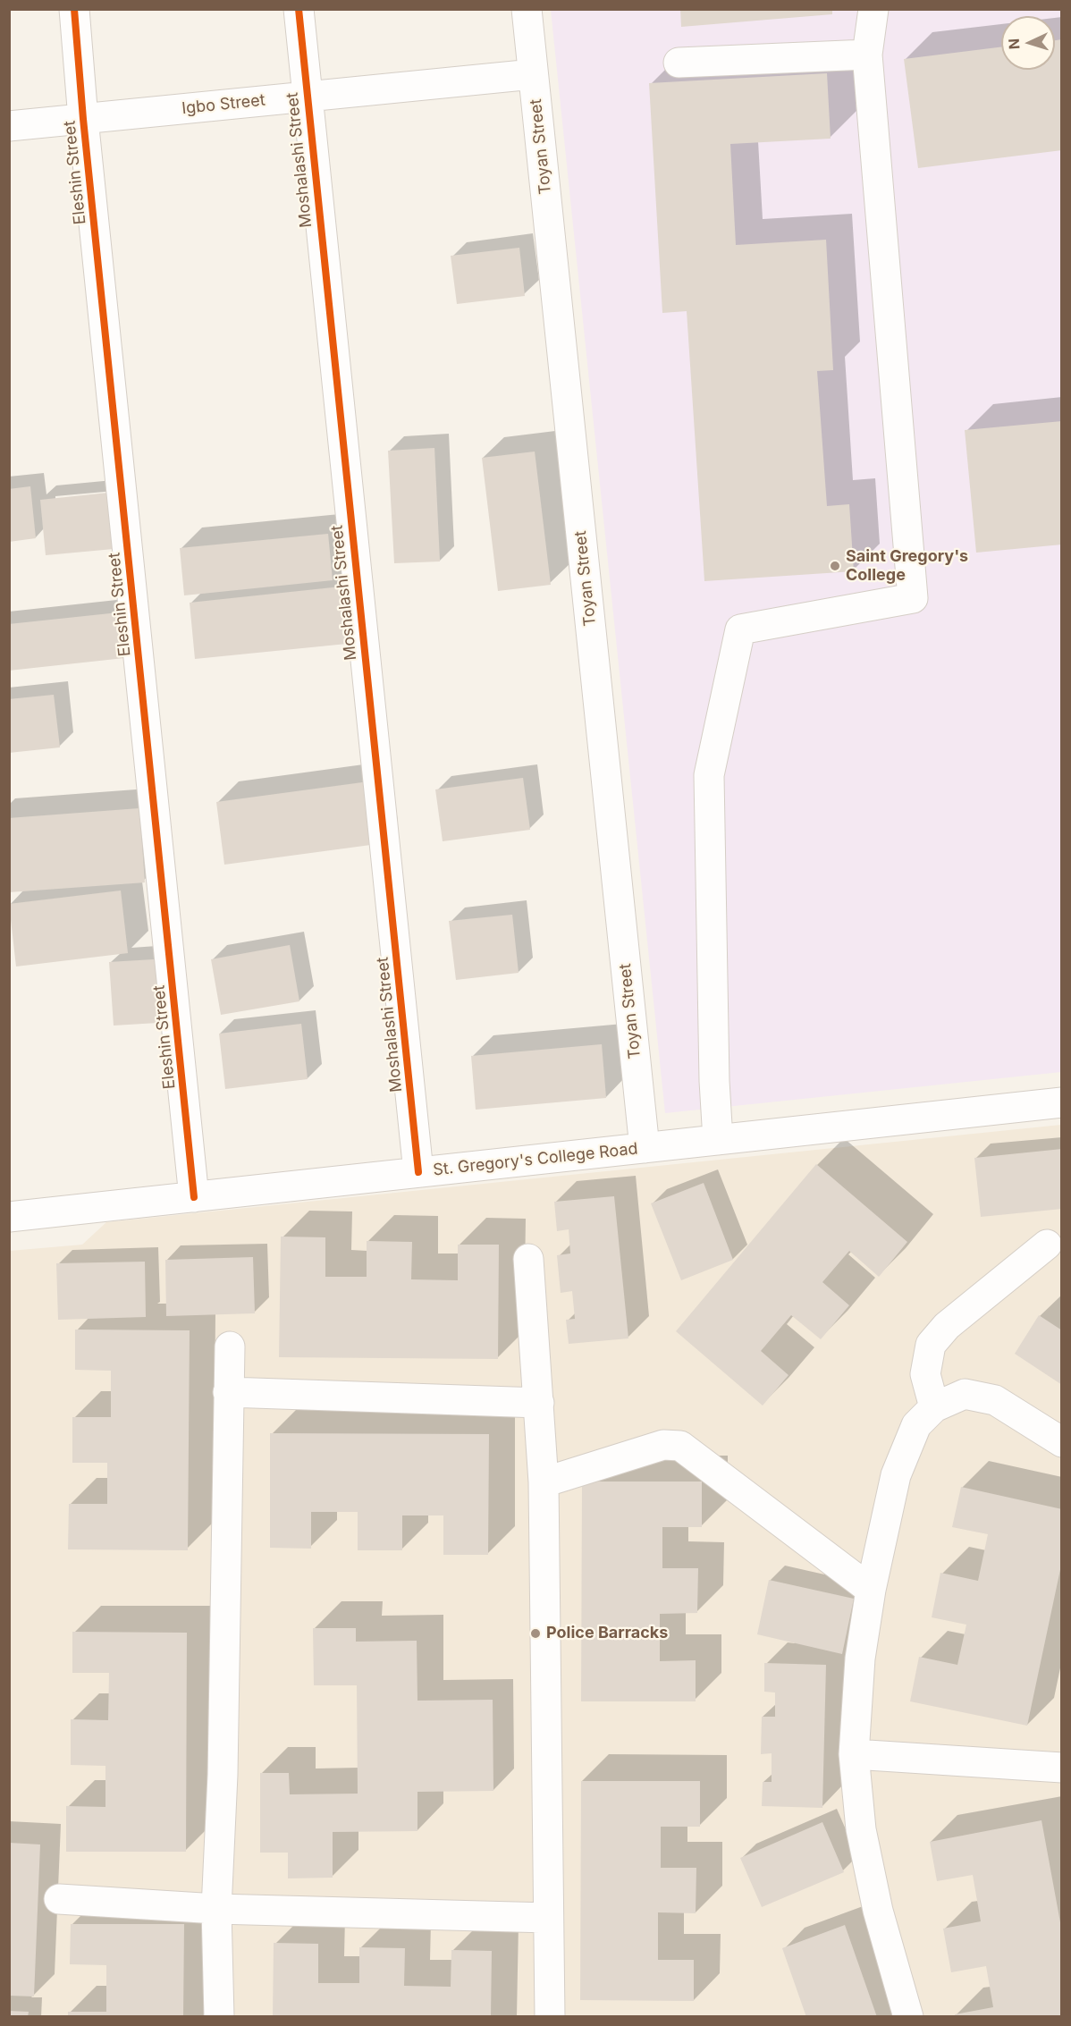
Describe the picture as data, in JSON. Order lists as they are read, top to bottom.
{
  "streets": {
    "street": [
      "Igbo Street",
      "Toyan Street",
      "Moshalashi Street",
      "Eleshin Street",
      "St. Gregory's College Road"
    ]
  },
  "crossings": [
    ["Igbo Street", "Toyan Street"],
    ["Igbo Street", "Moshalashi Street"],
    ["Igbo Street", "Eleshin Street"],
    ["Toyan Street", "St. Gregory's College Road"],
    ["Moshalashi Street", "St. Gregory's College Road"],
    ["Eleshin Street", "St. Gregory's College Road"]
  ],
  "places": ["Saint Gregory's College", "Police Barracks"],
  "north": "left"
}
